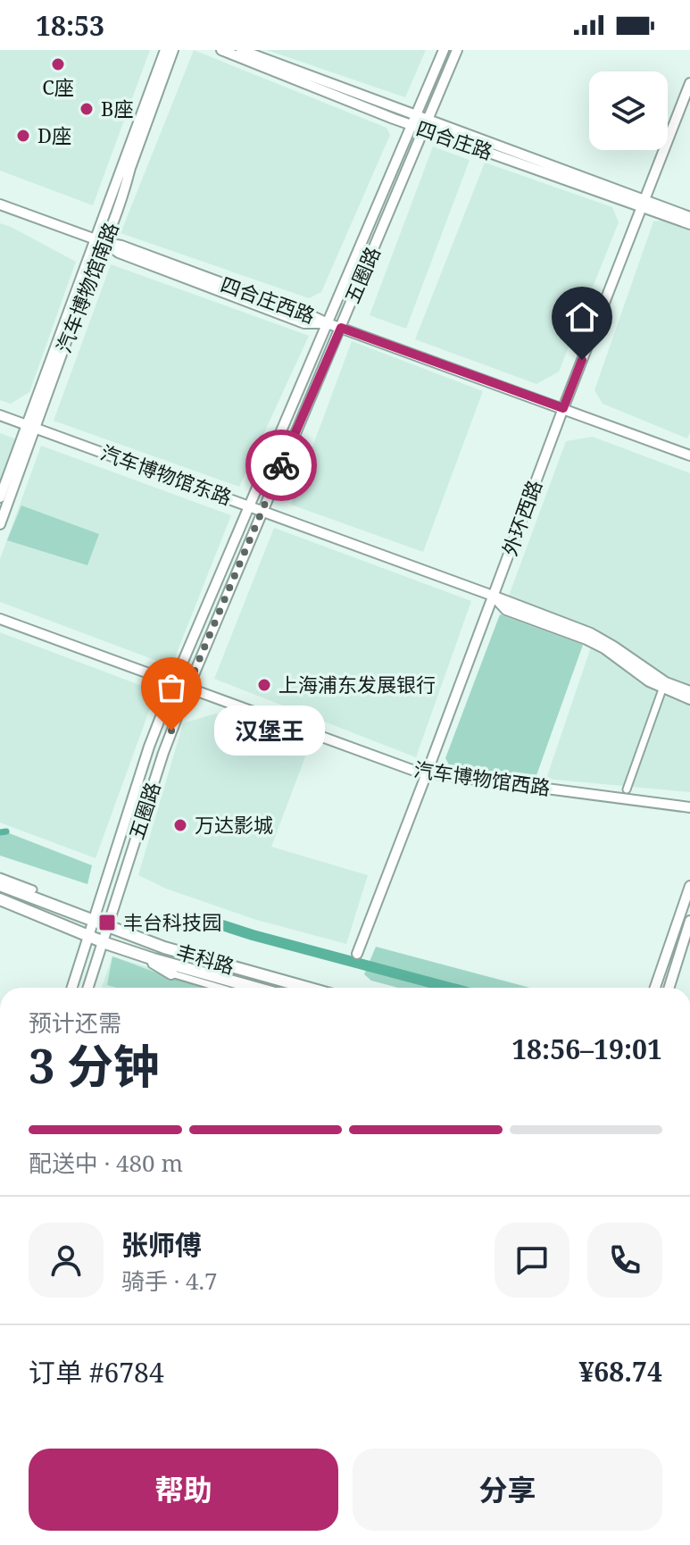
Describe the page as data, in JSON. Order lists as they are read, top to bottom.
{
  "streets": {
    "main road": ["丰科路"],
    "street": [
      "四合庄路",
      "五圈路",
      "汽车博物馆南路",
      "四合庄西路",
      "汽车博物馆东路",
      "外环西路",
      "汽车博物馆西路"
    ]
  },
  "crossings": [
    ["四合庄路", "五圈路"],
    ["四合庄路", "外环西路"],
    ["五圈路", "四合庄西路"],
    ["五圈路", "汽车博物馆东路"],
    ["五圈路", "汽车博物馆西路"],
    ["五圈路", "丰科路"],
    ["汽车博物馆南路", "四合庄西路"],
    ["汽车博物馆南路", "汽车博物馆东路"],
    ["四合庄西路", "外环西路"],
    ["汽车博物馆东路", "外环西路"],
    ["外环西路", "汽车博物馆西路"]
  ],
  "places": {
    "other": [
      "C座",
      "B座",
      "D座",
      "上海浦东发展银行",
      "汉堡王",
      "万达影城"
    ],
    "transit": ["丰台科技园"]
  },
  "page": {
    "status": "18:53",
    "bubble": "汉堡王",
    "heading": ["3 分钟", "预计还需", "18:56–19:01"],
    "panel": [
      "张师傅",
      "骑手 · 4.7",
      "订单 #6784",
      "¥68.74"
    ],
    "bar": "配送中 · 480 m",
    "buttons": ["帮助", "分享"]
  }
}
